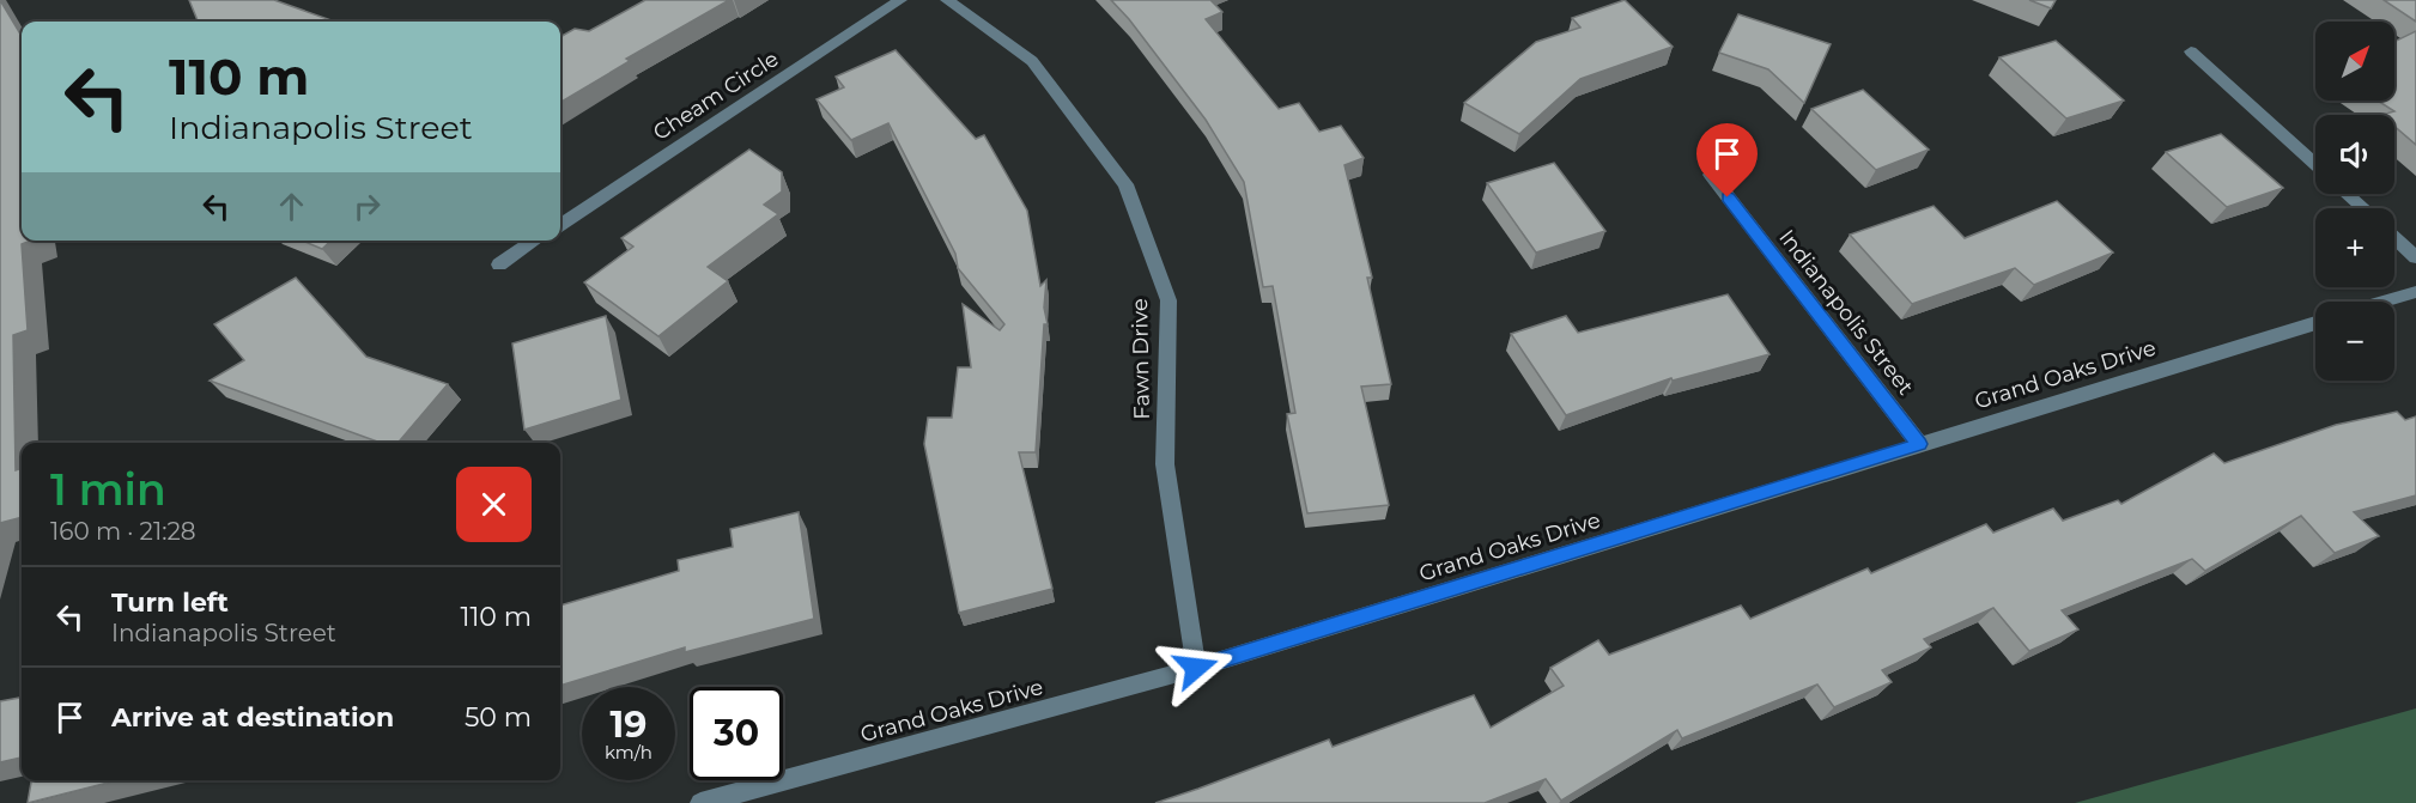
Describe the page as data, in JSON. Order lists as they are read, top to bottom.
{
  "streets": {
    "street": [
      "Cheam Circle",
      "Indianapolis Street",
      "Fawn Drive",
      "Grand Oaks Drive"
    ]
  },
  "crossings": [
    ["Indianapolis Street", "Grand Oaks Drive"],
    ["Fawn Drive", "Grand Oaks Drive"]
  ],
  "north": "top right",
  "page": {
    "map_buttons": ["+", "−"],
    "turn": ["110 m", "Indianapolis Street"],
    "heading": ["1 min", "160 m · 21:28"],
    "list": [
      {
        "name": "Turn left",
        "note": "Indianapolis Street",
        "value": "110 m"
      },
      {
        "name": "Arrive at destination",
        "value": "50 m"
      }
    ],
    "speed": "19 km/h",
    "limit": "30"
  }
}
